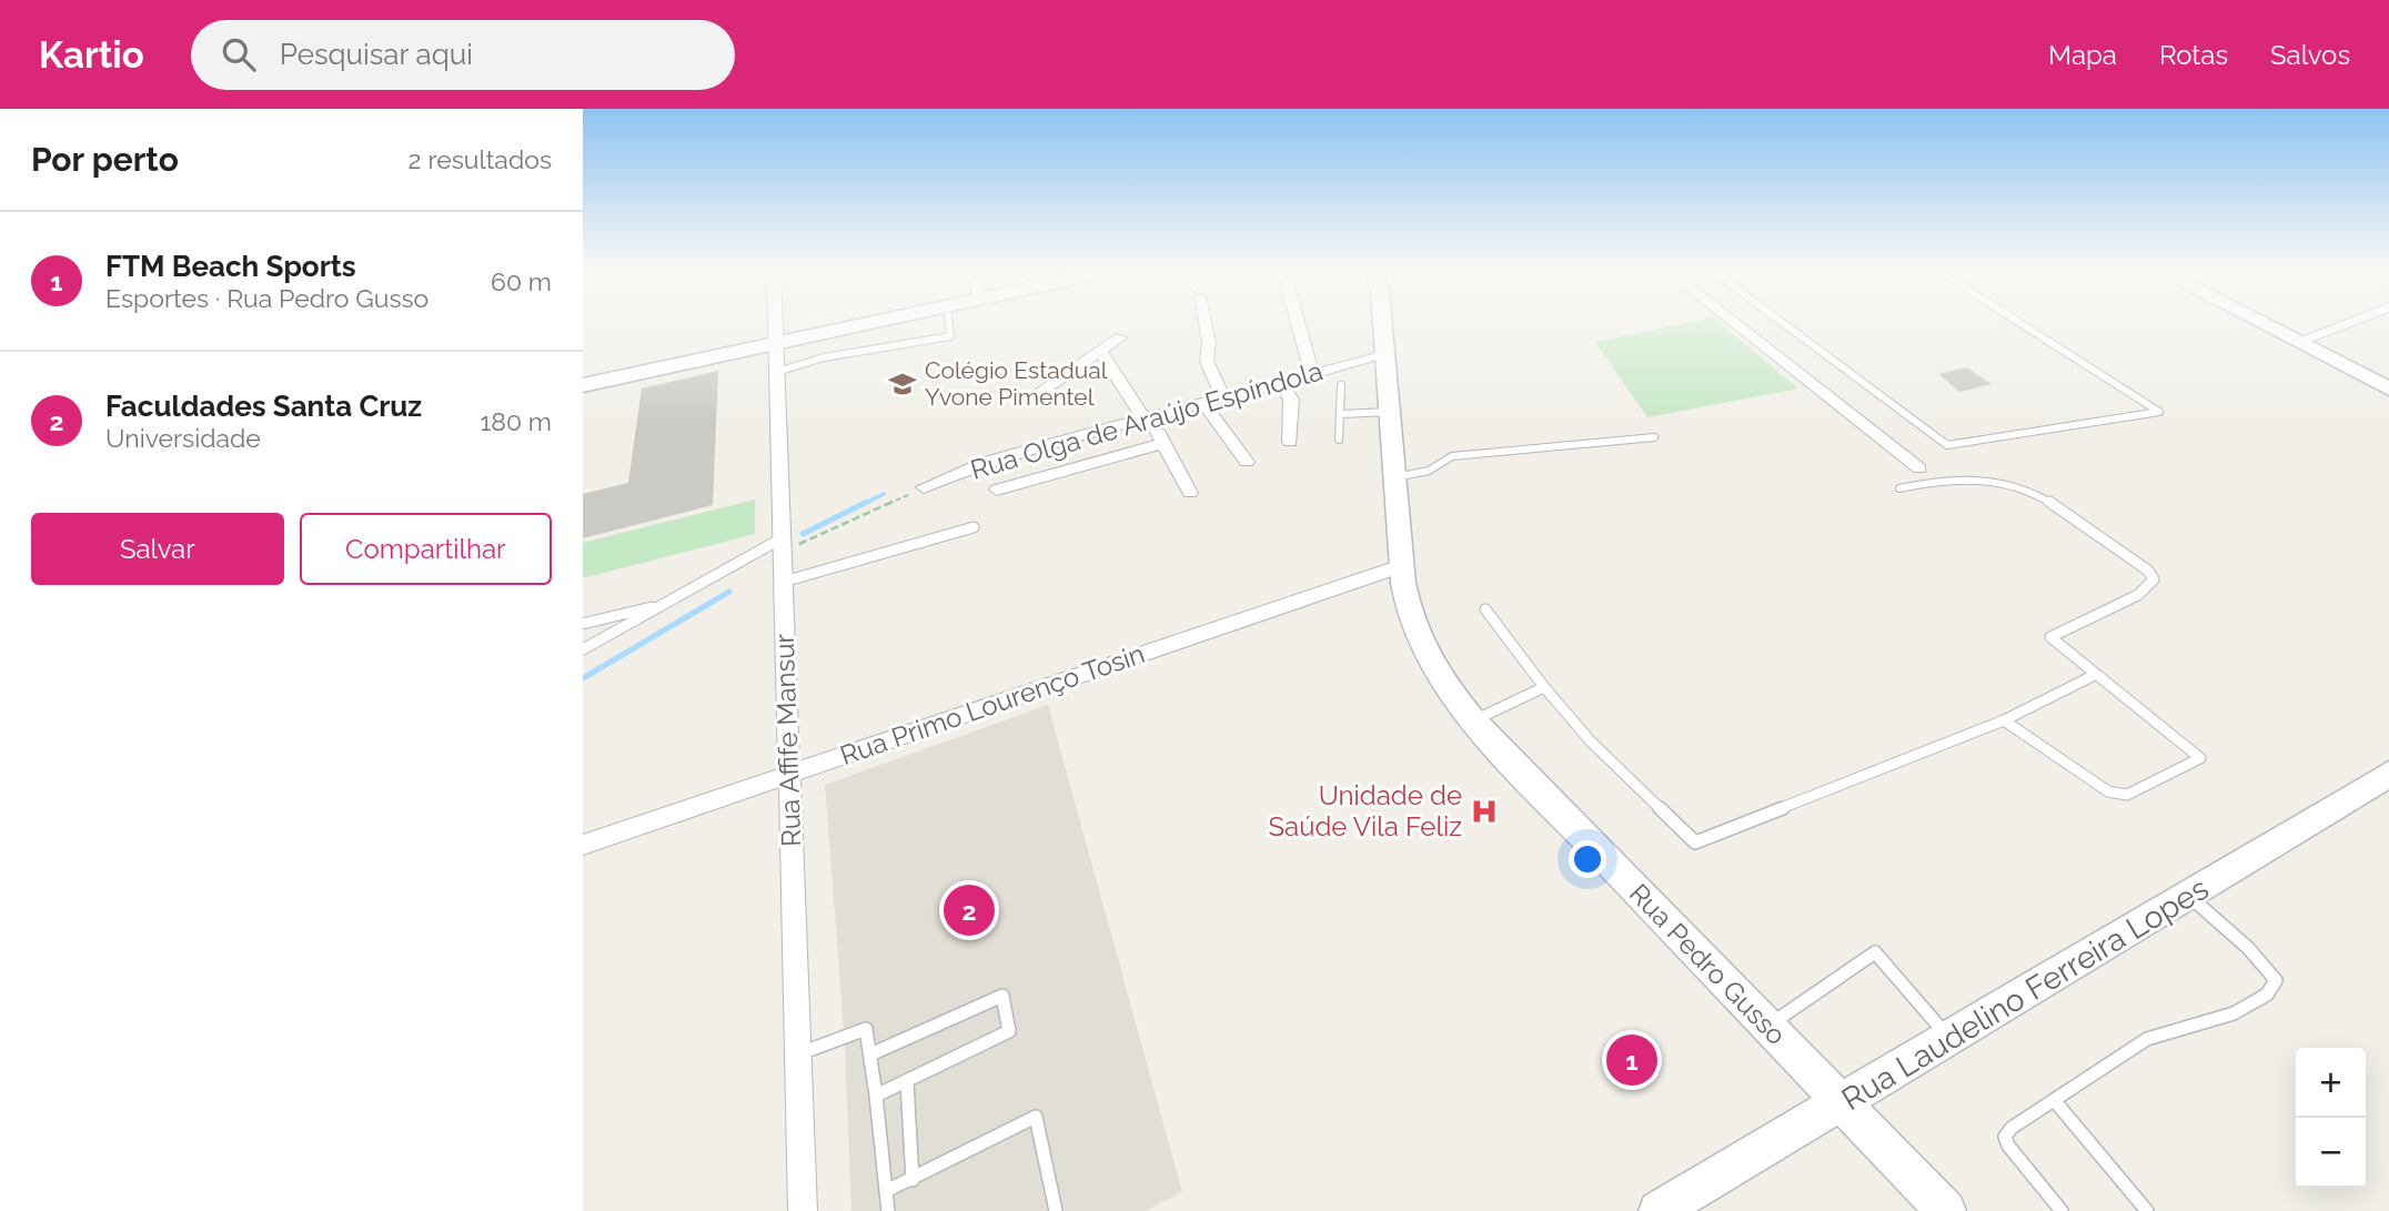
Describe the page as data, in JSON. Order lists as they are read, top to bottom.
{
  "streets": {
    "street": [
      "Rua Olga de Araújo Espíndola",
      "Rua Primo Lourenço Tosin",
      "Rua Affife Mansur",
      "Rua Pedro Gusso",
      "Rua Laudelino Ferreira Lopes"
    ]
  },
  "crossings": [
    ["Rua Olga de Araújo Espíndola", "Rua Pedro Gusso"],
    ["Rua Primo Lourenço Tosin", "Rua Affife Mansur"],
    ["Rua Primo Lourenço Tosin", "Rua Pedro Gusso"],
    ["Rua Pedro Gusso", "Rua Laudelino Ferreira Lopes"]
  ],
  "places": {
    "school or university": ["Colégio Estadual Yvone Pimentel"],
    "hospital": ["Unidade de Saúde Vila Feliz"]
  },
  "page": {
    "header": "Kartio",
    "search": "Pesquisar aqui",
    "nav": ["Mapa", "Rotas", "Salvos"],
    "heading": ["Por perto", "2 resultados"],
    "list": [
      {
        "mark": "1",
        "name": "FTM Beach Sports",
        "note": "Esportes · Rua Pedro Gusso",
        "value": "60 m"
      },
      {
        "mark": "2",
        "name": "Faculdades Santa Cruz",
        "note": "Universidade",
        "value": "180 m"
      }
    ],
    "buttons": ["Salvar", "Compartilhar"],
    "pins": ["2", "1"],
    "map_buttons": ["+", "−"]
  }
}
